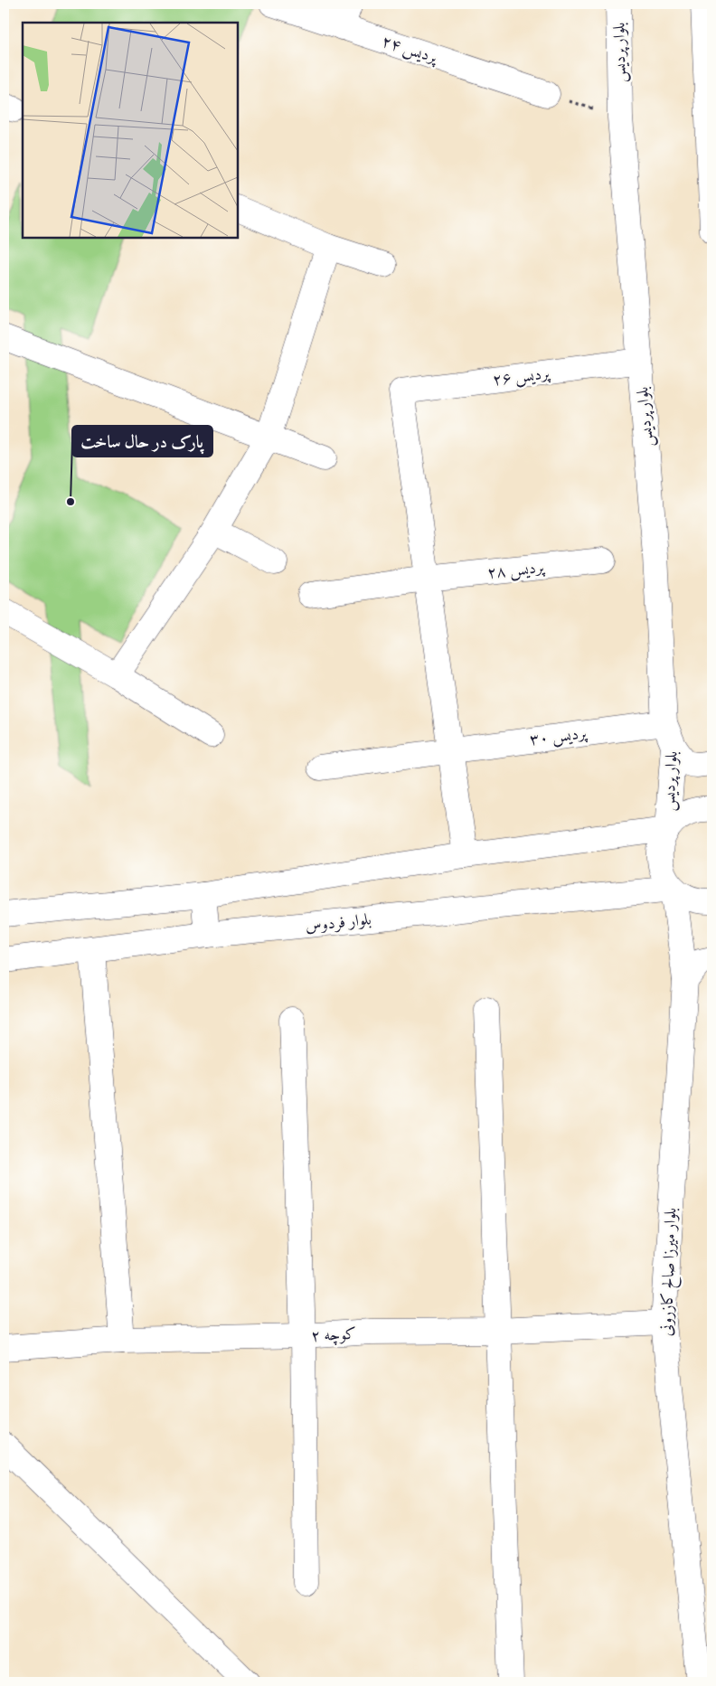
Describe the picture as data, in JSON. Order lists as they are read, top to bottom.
{
  "streets": {
    "street": [
      "پردیس ۲۴",
      "بلوار پردیس",
      "پردیس ۲۶",
      "پردیس ۲۸",
      "پردیس ۳۰",
      "بلوار فردوس",
      "بلوار میرزا صالح کازرونی",
      "کوچه ۲"
    ]
  },
  "crossings": [
    ["بلوار پردیس", "پردیس ۲۶"],
    ["بلوار پردیس", "پردیس ۳۰"],
    ["بلوار پردیس", "بلوار فردوس"],
    ["بلوار پردیس", "بلوار میرزا صالح کازرونی"],
    ["پردیس ۲۶", "پردیس ۲۸"],
    ["بلوار فردوس", "بلوار میرزا صالح کازرونی"],
    ["بلوار میرزا صالح کازرونی", "کوچه ۲"]
  ],
  "places": ["پارک در حال ساخت"]
}
